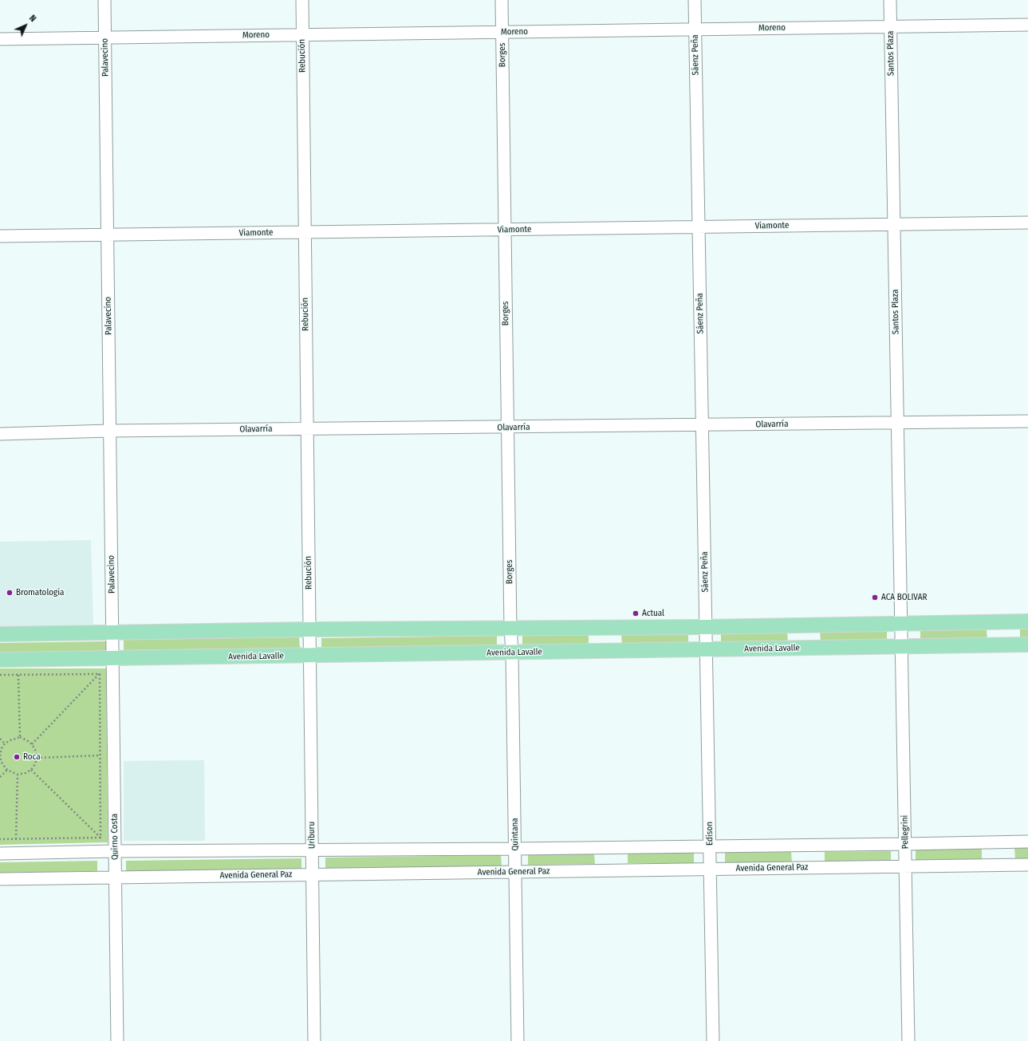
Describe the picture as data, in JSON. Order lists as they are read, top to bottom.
{
  "streets": {
    "main road": ["Avenida Lavalle"],
    "street": [
      "Moreno",
      "Santos Plaza",
      "Borges",
      "Sáenz Peña",
      "Rebución",
      "Palavecino",
      "Viamonte",
      "Olavarría",
      "Pellegrini",
      "Edison",
      "Quintana",
      "Uriburu",
      "Quirno Costa",
      "Avenida General Paz"
    ]
  },
  "crossings": [
    ["Moreno", "Santos Plaza"],
    ["Moreno", "Borges"],
    ["Moreno", "Sáenz Peña"],
    ["Moreno", "Rebución"],
    ["Moreno", "Palavecino"],
    ["Santos Plaza", "Viamonte"],
    ["Santos Plaza", "Olavarría"],
    ["Santos Plaza", "Pellegrini"],
    ["Borges", "Viamonte"],
    ["Borges", "Olavarría"],
    ["Borges", "Quintana"],
    ["Sáenz Peña", "Viamonte"],
    ["Sáenz Peña", "Olavarría"],
    ["Sáenz Peña", "Edison"],
    ["Rebución", "Viamonte"],
    ["Rebución", "Olavarría"],
    ["Rebución", "Uriburu"],
    ["Palavecino", "Viamonte"],
    ["Palavecino", "Olavarría"],
    ["Palavecino", "Quirno Costa"],
    ["Avenida Lavalle", "Pellegrini"],
    ["Avenida Lavalle", "Edison"],
    ["Avenida Lavalle", "Quintana"],
    ["Avenida Lavalle", "Uriburu"],
    ["Avenida Lavalle", "Quirno Costa"],
    ["Pellegrini", "Avenida General Paz"],
    ["Edison", "Avenida General Paz"],
    ["Quintana", "Avenida General Paz"],
    ["Uriburu", "Avenida General Paz"],
    ["Quirno Costa", "Avenida General Paz"]
  ],
  "places": [
    "Bromatología",
    "ACA BOLIVAR",
    "Actual",
    "Roca"
  ],
  "north": "top right"
}
